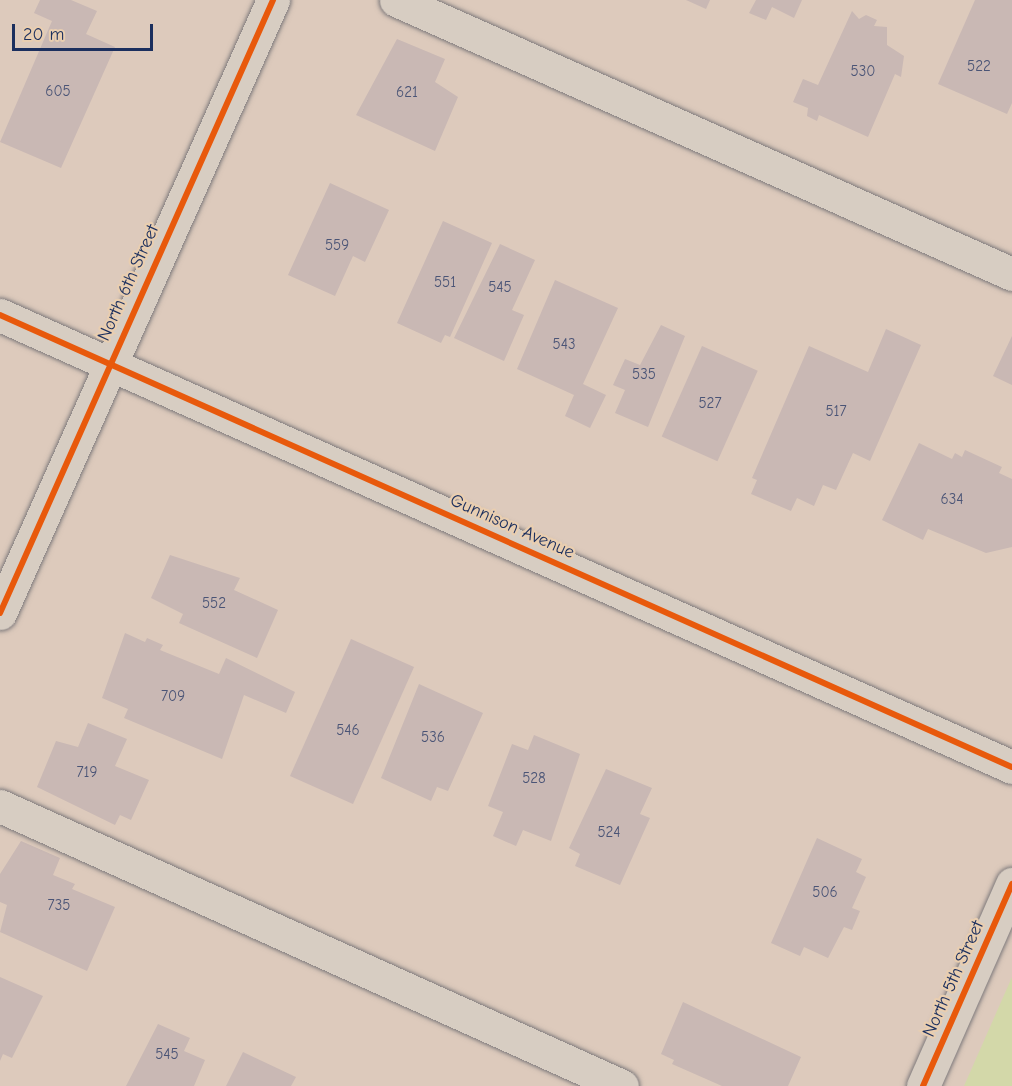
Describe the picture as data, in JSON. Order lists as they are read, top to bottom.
{
  "streets": {
    "street": ["North 6th Street", "Gunnison Avenue", "North 5th Street"]
  },
  "crossings": [
    ["North 6th Street", "Gunnison Avenue"]
  ],
  "house_numbers": [
    "522",
    "530",
    "605",
    "621",
    "559",
    "551",
    "545",
    "543",
    "535",
    "527",
    "517",
    "634",
    "552",
    "709",
    "546",
    "536",
    "719",
    "528",
    "524",
    "506",
    "735",
    "545"
  ],
  "scale_bar": "20 m"
}
